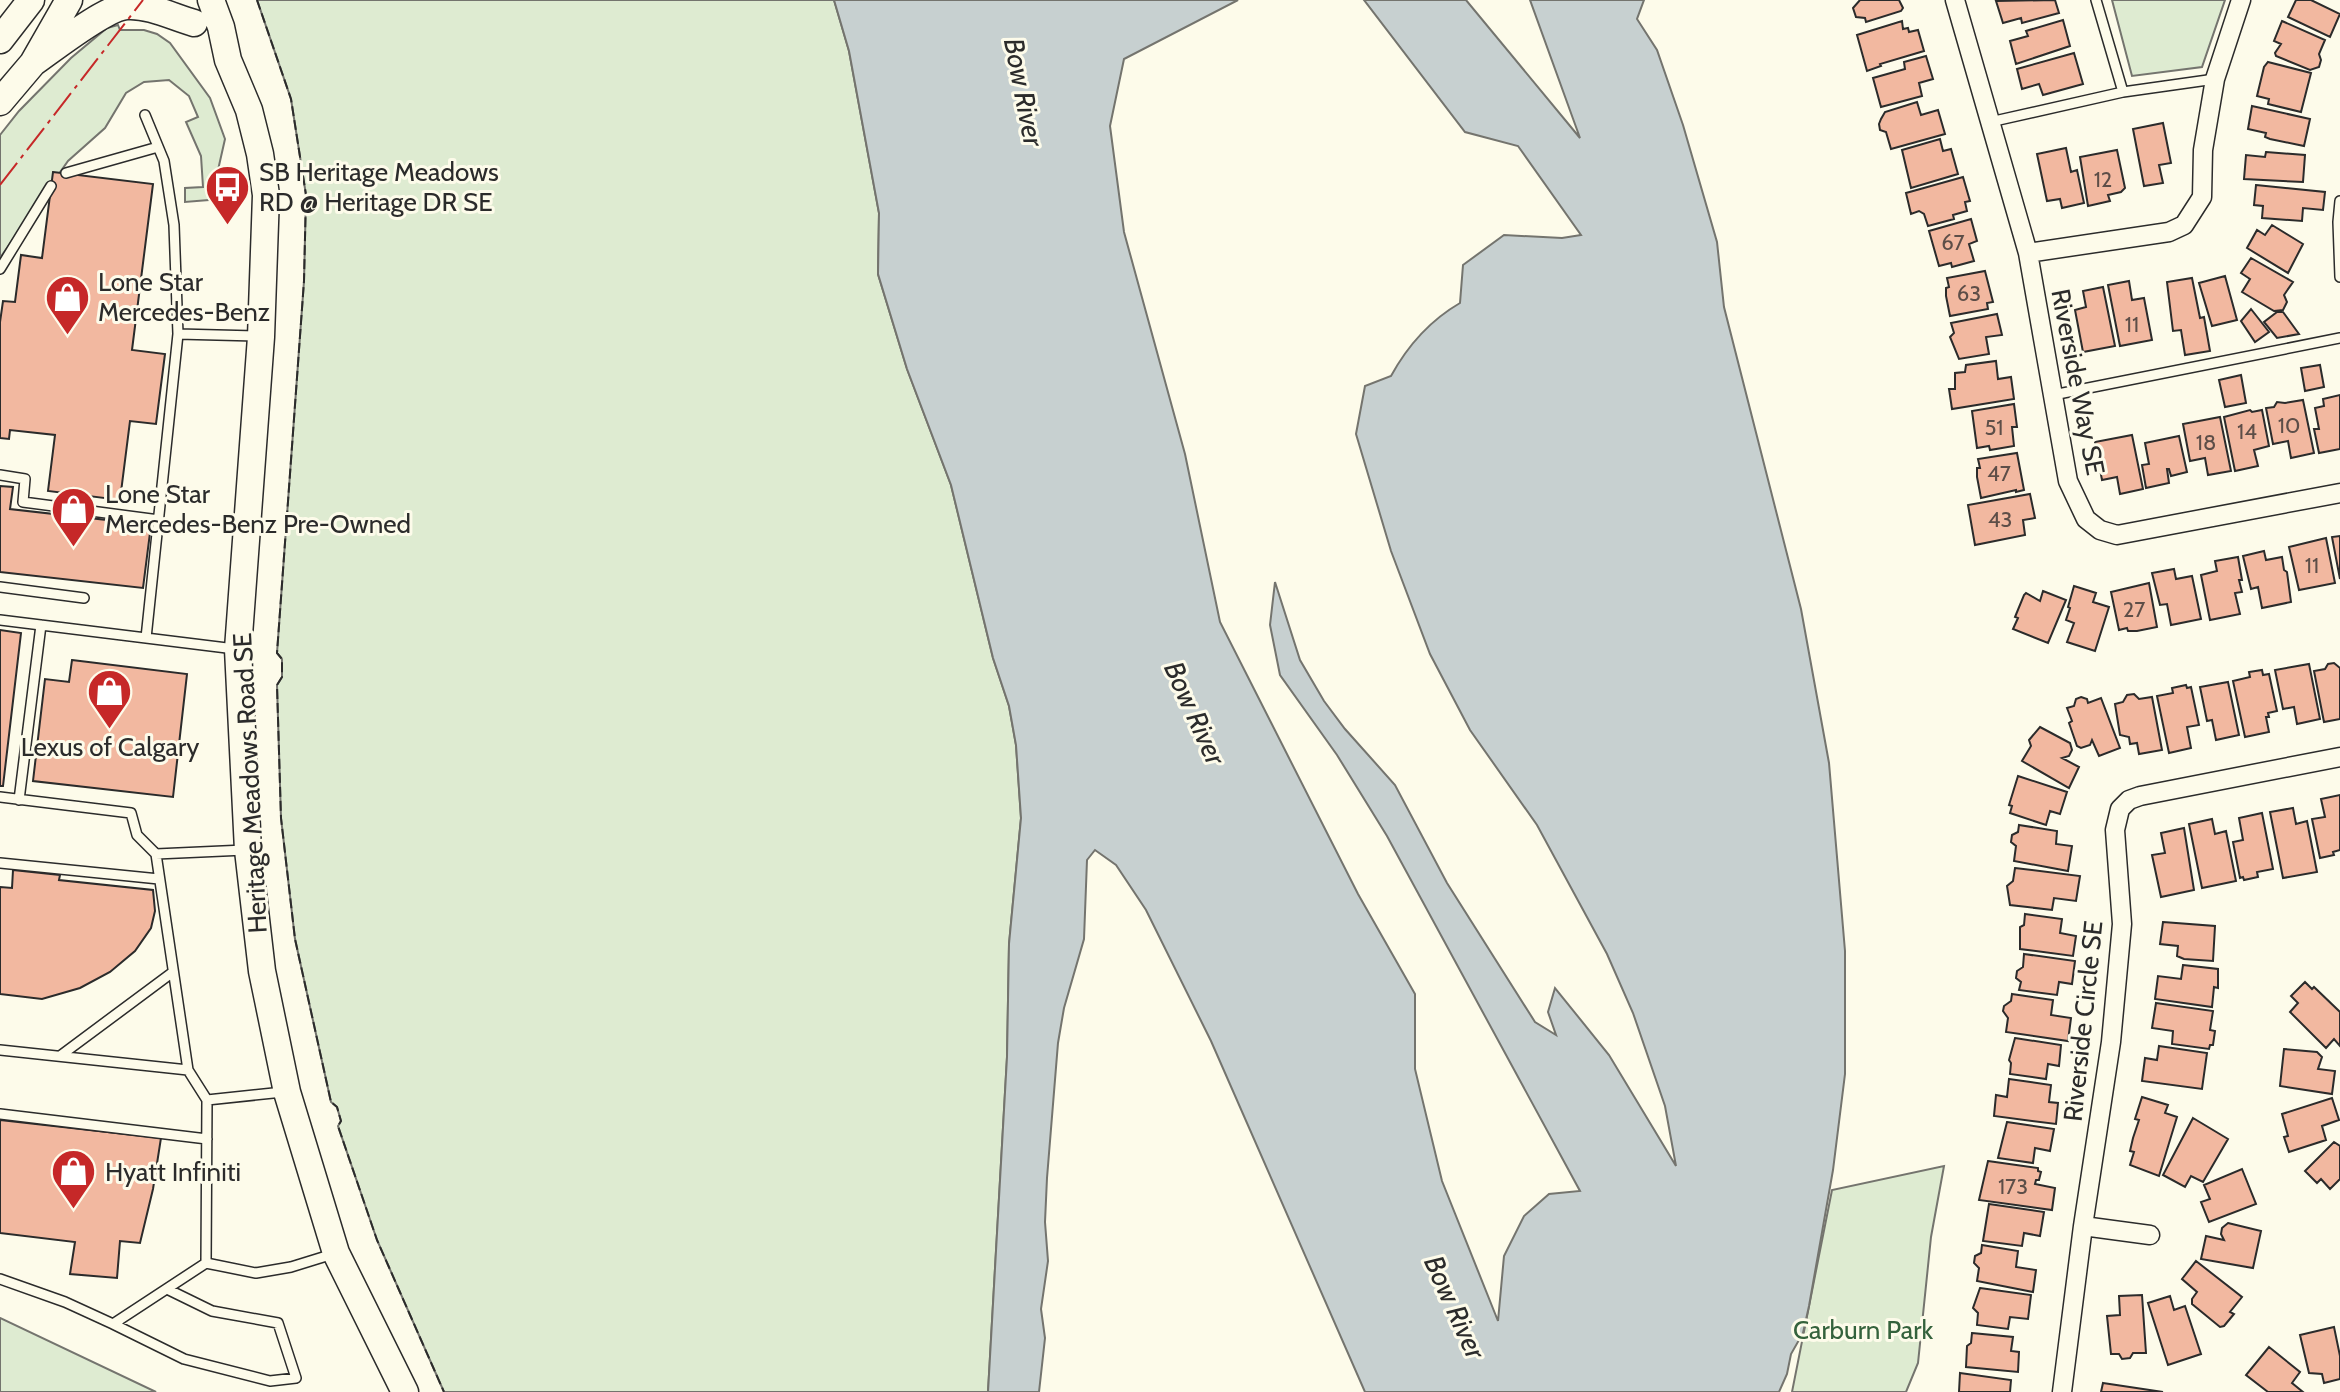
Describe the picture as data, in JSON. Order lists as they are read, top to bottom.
{
  "streets": {
    "main road": ["Heritage Meadows Road SE"],
    "street": ["Riverside Way SE", "Riverside Circle SE"]
  },
  "water": ["Bow River"],
  "parks": ["Carburn Park"],
  "places": {
    "bus stop": ["SB Heritage Meadows RD @ Heritage DR SE"],
    "shop": [
      "Lone Star Mercedes-Benz",
      "Lone Star Mercedes-Benz Pre-Owned",
      "Lexus of Calgary",
      "Hyatt Infiniti"
    ]
  },
  "house_numbers": [
    "12",
    "67",
    "63",
    "11",
    "10",
    "51",
    "14",
    "18",
    "47",
    "43",
    "11",
    "27",
    "173"
  ]
}
